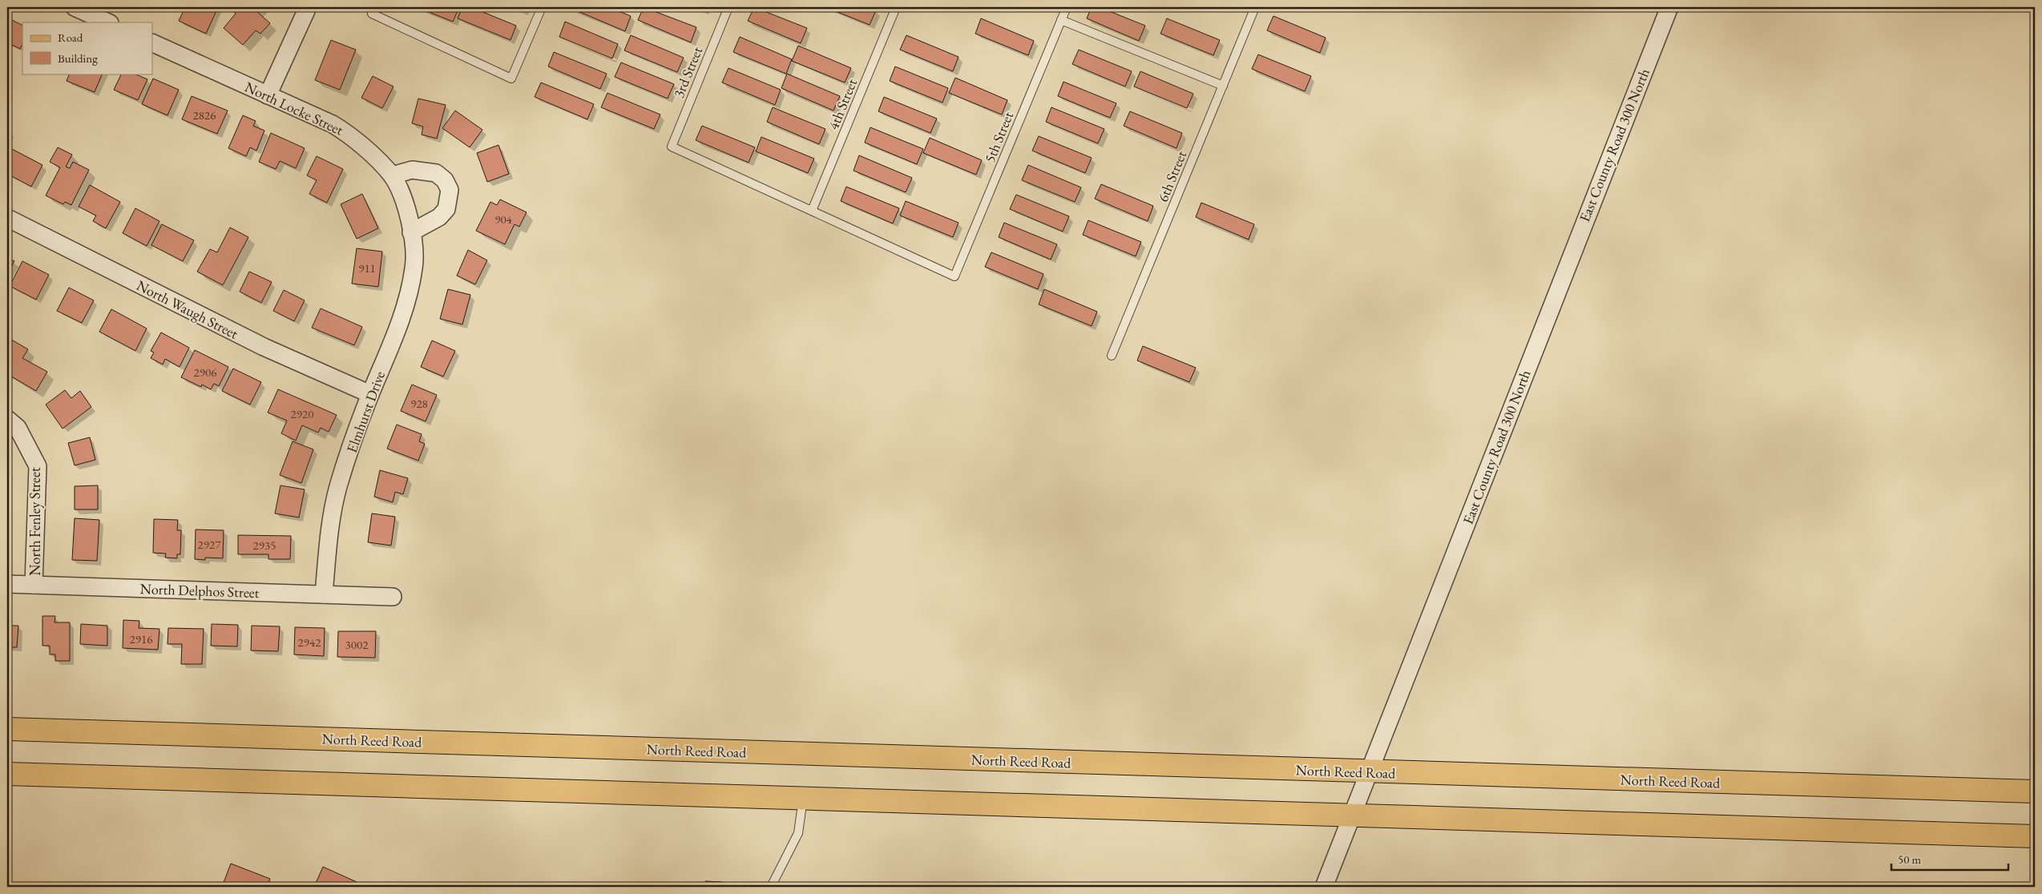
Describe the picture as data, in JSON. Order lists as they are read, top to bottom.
{
  "streets": {
    "main road": ["North Reed Road"],
    "street": [
      "North Locke Street",
      "East County Road 300 North",
      "North Waugh Street",
      "Elmhurst Drive",
      "North Fenley Street",
      "North Delphos Street"
    ],
    "lane": [
      "3rd Street",
      "4th Street",
      "5th Street",
      "6th Street"
    ]
  },
  "crossings": [
    ["3rd Street", "4th Street"],
    ["3rd Street", "5th Street"],
    ["4th Street", "5th Street"],
    ["North Locke Street", "Elmhurst Drive"],
    ["East County Road 300 North", "North Reed Road"],
    ["North Waugh Street", "Elmhurst Drive"],
    ["Elmhurst Drive", "North Delphos Street"],
    ["North Fenley Street", "North Delphos Street"]
  ],
  "house_numbers": [
    "2826",
    "904",
    "911",
    "2906",
    "928",
    "2920",
    "2927",
    "2935",
    "2916",
    "2942",
    "3002"
  ],
  "legend": ["Road", "Building"],
  "scale_bar": "50 m"
}
